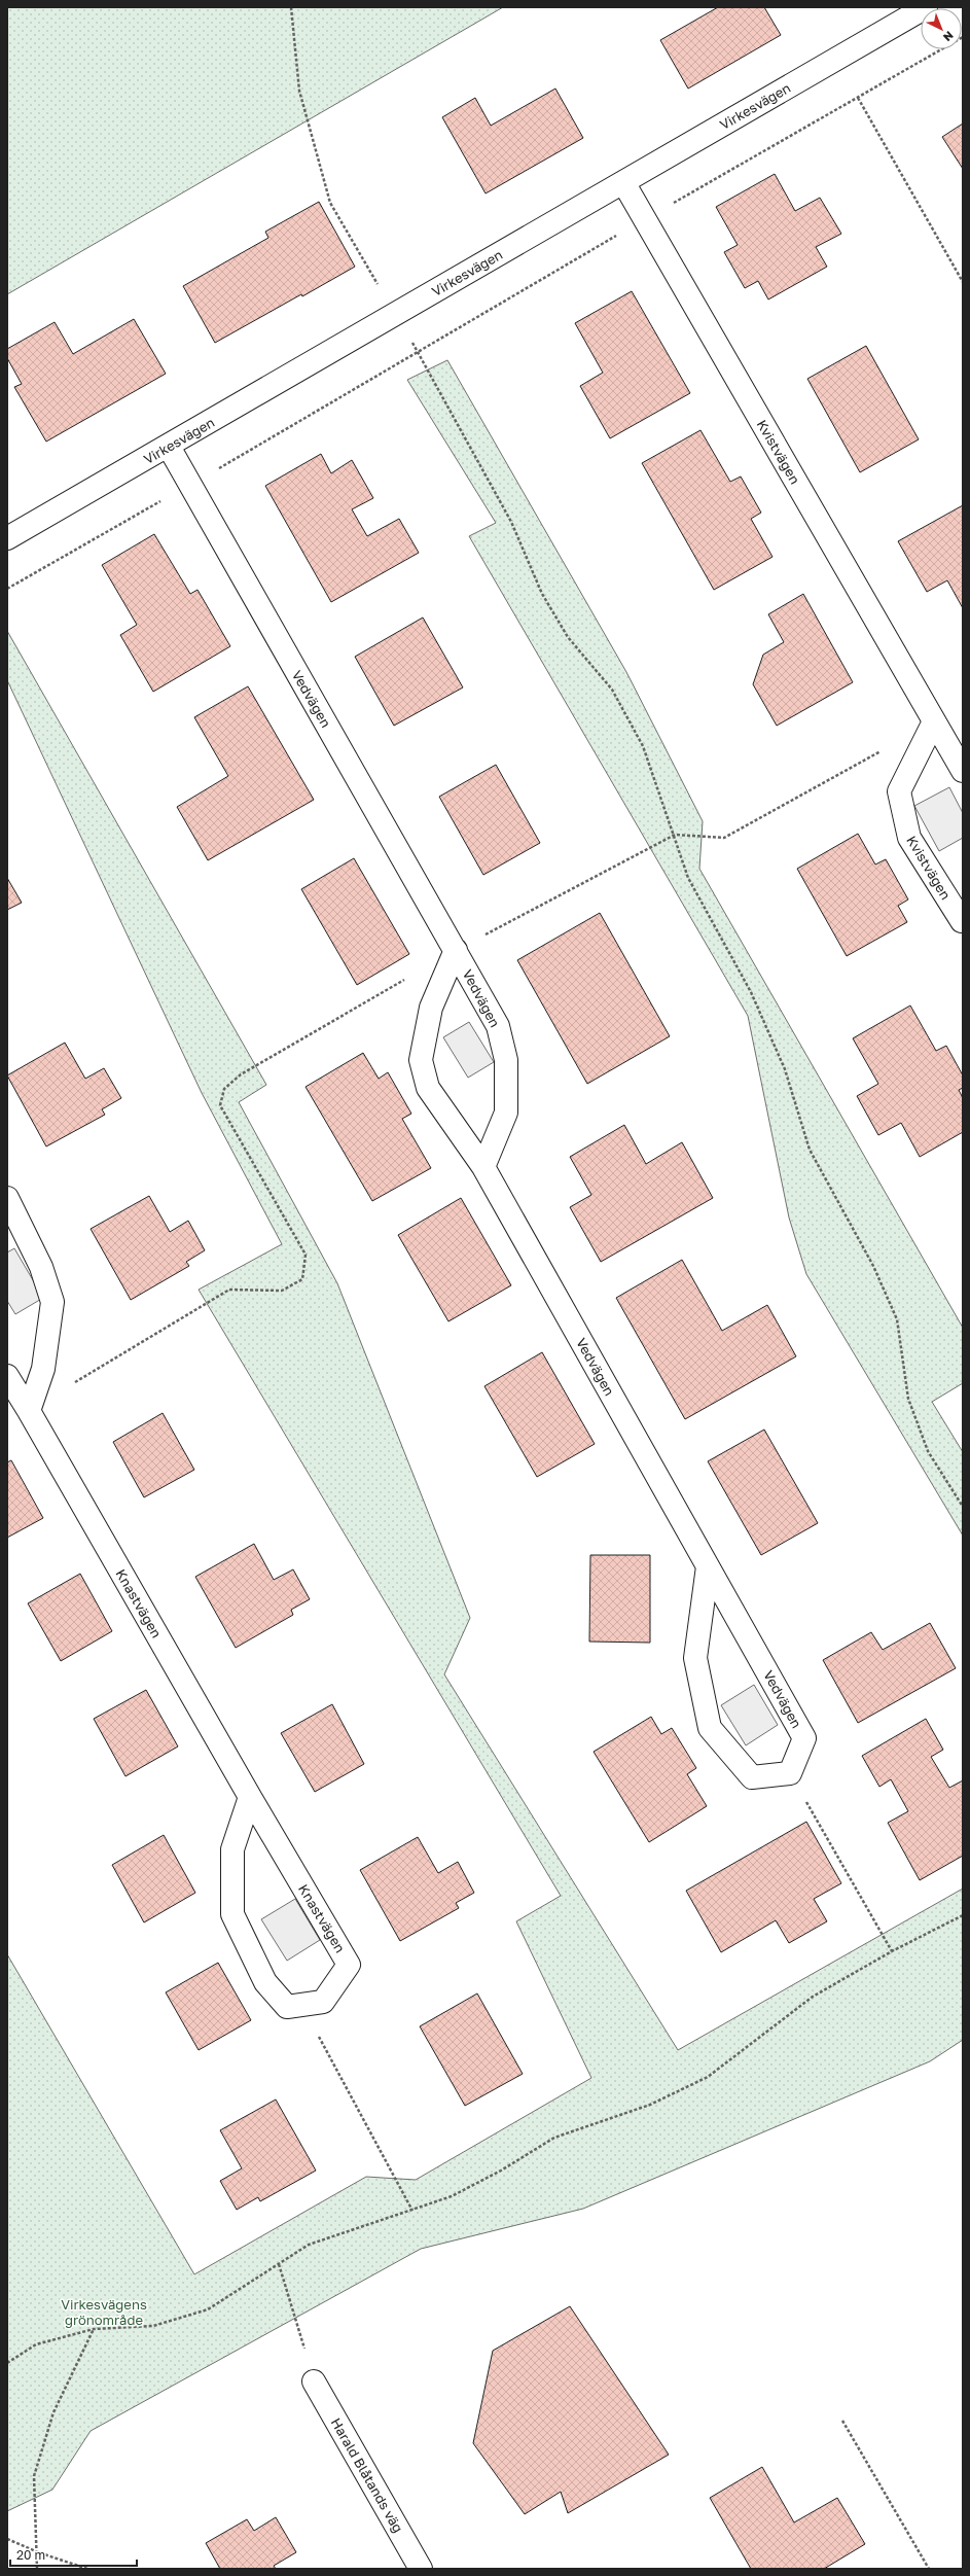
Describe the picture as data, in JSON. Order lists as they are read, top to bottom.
{
  "streets": {
    "street": [
      "Virkesvägen",
      "Kvistvägen",
      "Vedvägen",
      "Knastvägen",
      "Harald Blåtands väg"
    ]
  },
  "crossings": [
    ["Virkesvägen", "Kvistvägen"],
    ["Virkesvägen", "Vedvägen"]
  ],
  "parks": ["Virkesvägens grönområde"],
  "scale_bar": "20 m",
  "north": "bottom right"
}
